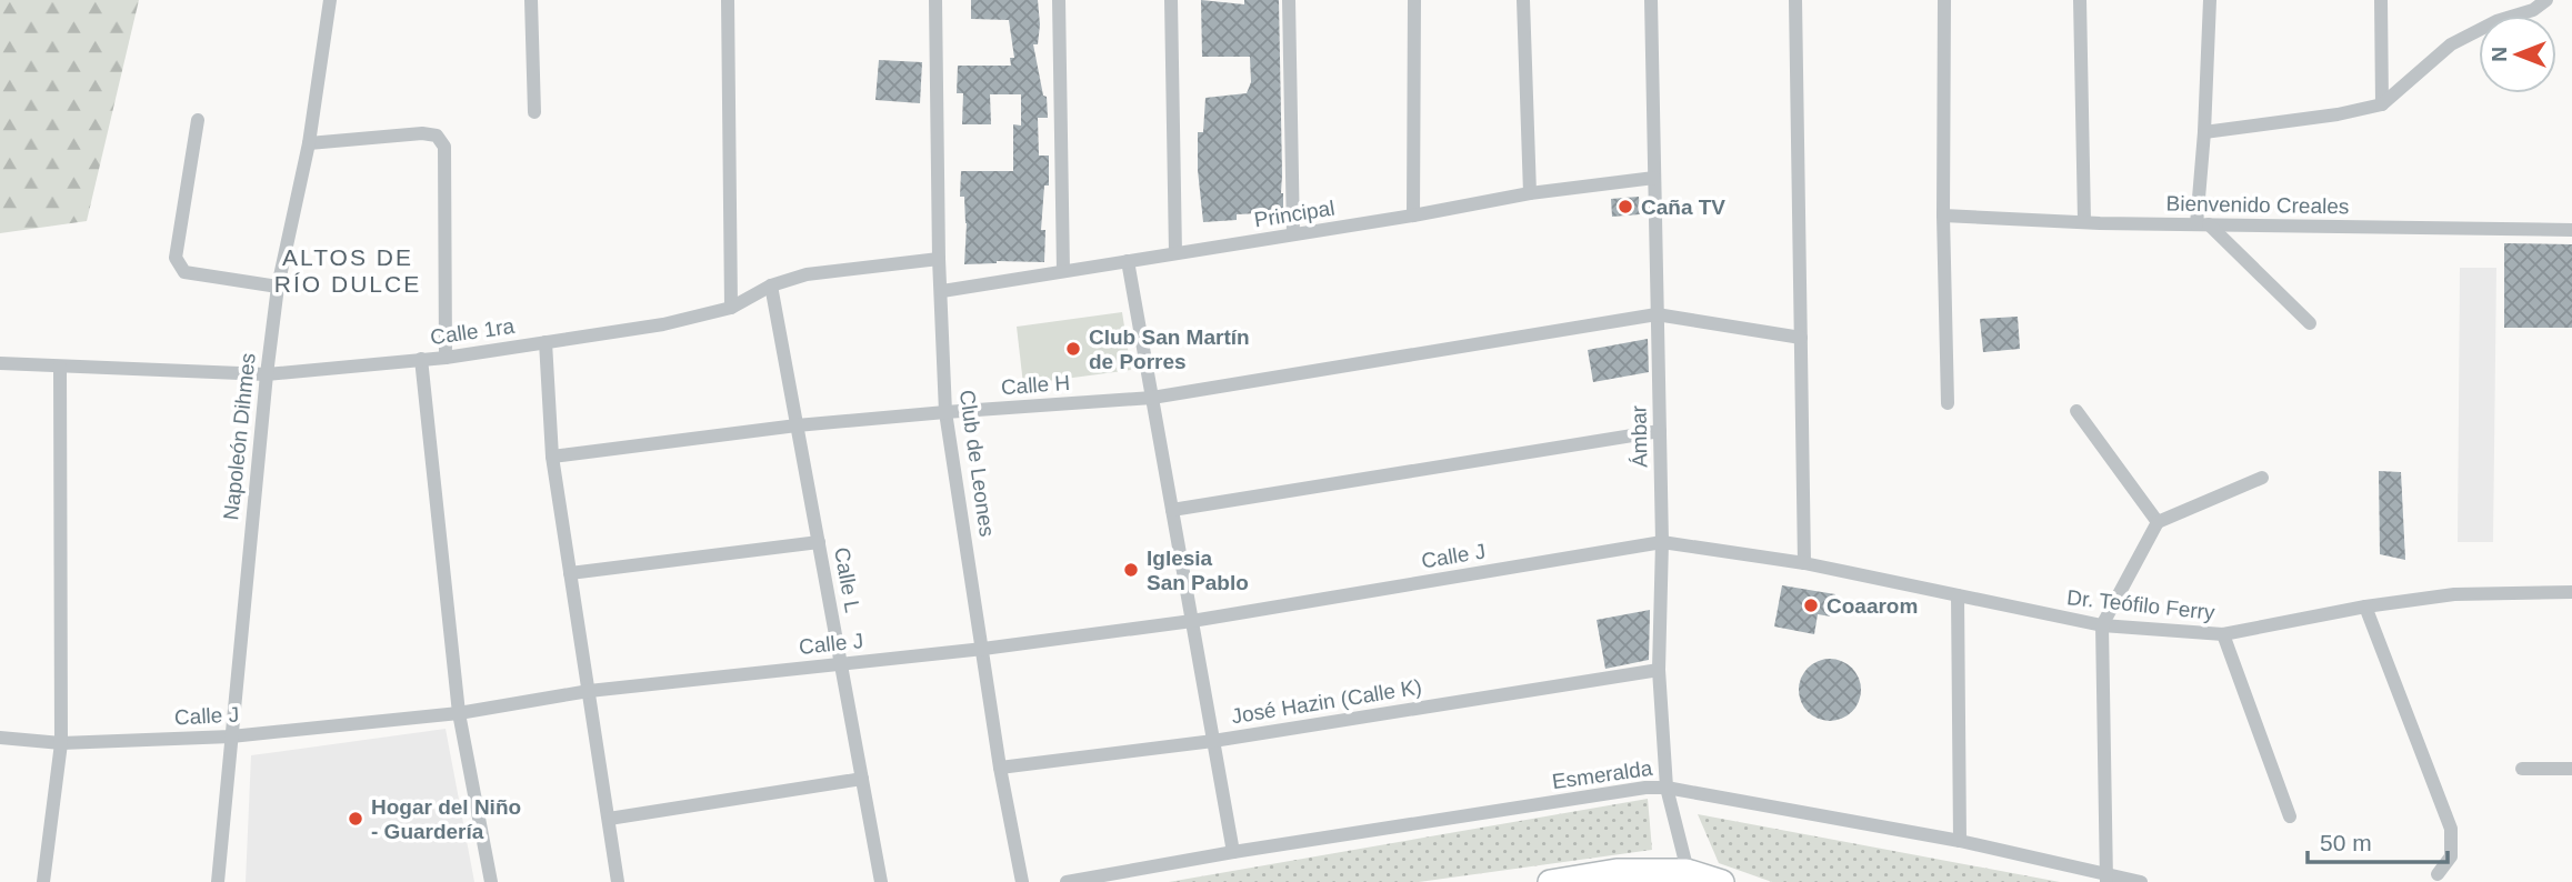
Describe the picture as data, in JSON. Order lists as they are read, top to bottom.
{
  "streets": {
    "street": [
      "Bienvenido Creales",
      "Principal",
      "Calle 1ra",
      "Calle H",
      "Napoleón Dihmes",
      "Ámbar",
      "Club de Leones",
      "Calle J",
      "Calle L",
      "Dr. Teófilo Ferry",
      "José Hazin (Calle K)",
      "Esmeralda"
    ]
  },
  "crossings": [
    ["Principal", "Ámbar"],
    ["Principal", "Club de Leones"],
    ["Calle 1ra", "Napoleón Dihmes"],
    ["Calle 1ra", "Club de Leones"],
    ["Calle 1ra", "Calle L"],
    ["Calle H", "Ámbar"],
    ["Calle H", "Club de Leones"],
    ["Calle H", "Calle L"],
    ["Napoleón Dihmes", "Calle J"],
    ["Ámbar", "Calle J"],
    ["Ámbar", "Dr. Teófilo Ferry"],
    ["Ámbar", "José Hazin (Calle K)"],
    ["Ámbar", "Esmeralda"],
    ["Club de Leones", "Calle J"],
    ["Club de Leones", "José Hazin (Calle K)"],
    ["Calle J", "Calle L"],
    ["Calle J", "Dr. Teófilo Ferry"]
  ],
  "districts": ["ALTOS DE RÍO DULCE"],
  "places": [
    "Caña TV",
    "Club San Martín de Porres",
    "Iglesia San Pablo",
    "Coaarom",
    "Hogar del Niño - Guardería"
  ],
  "scale_bar": "50 m",
  "north": "left"
}
